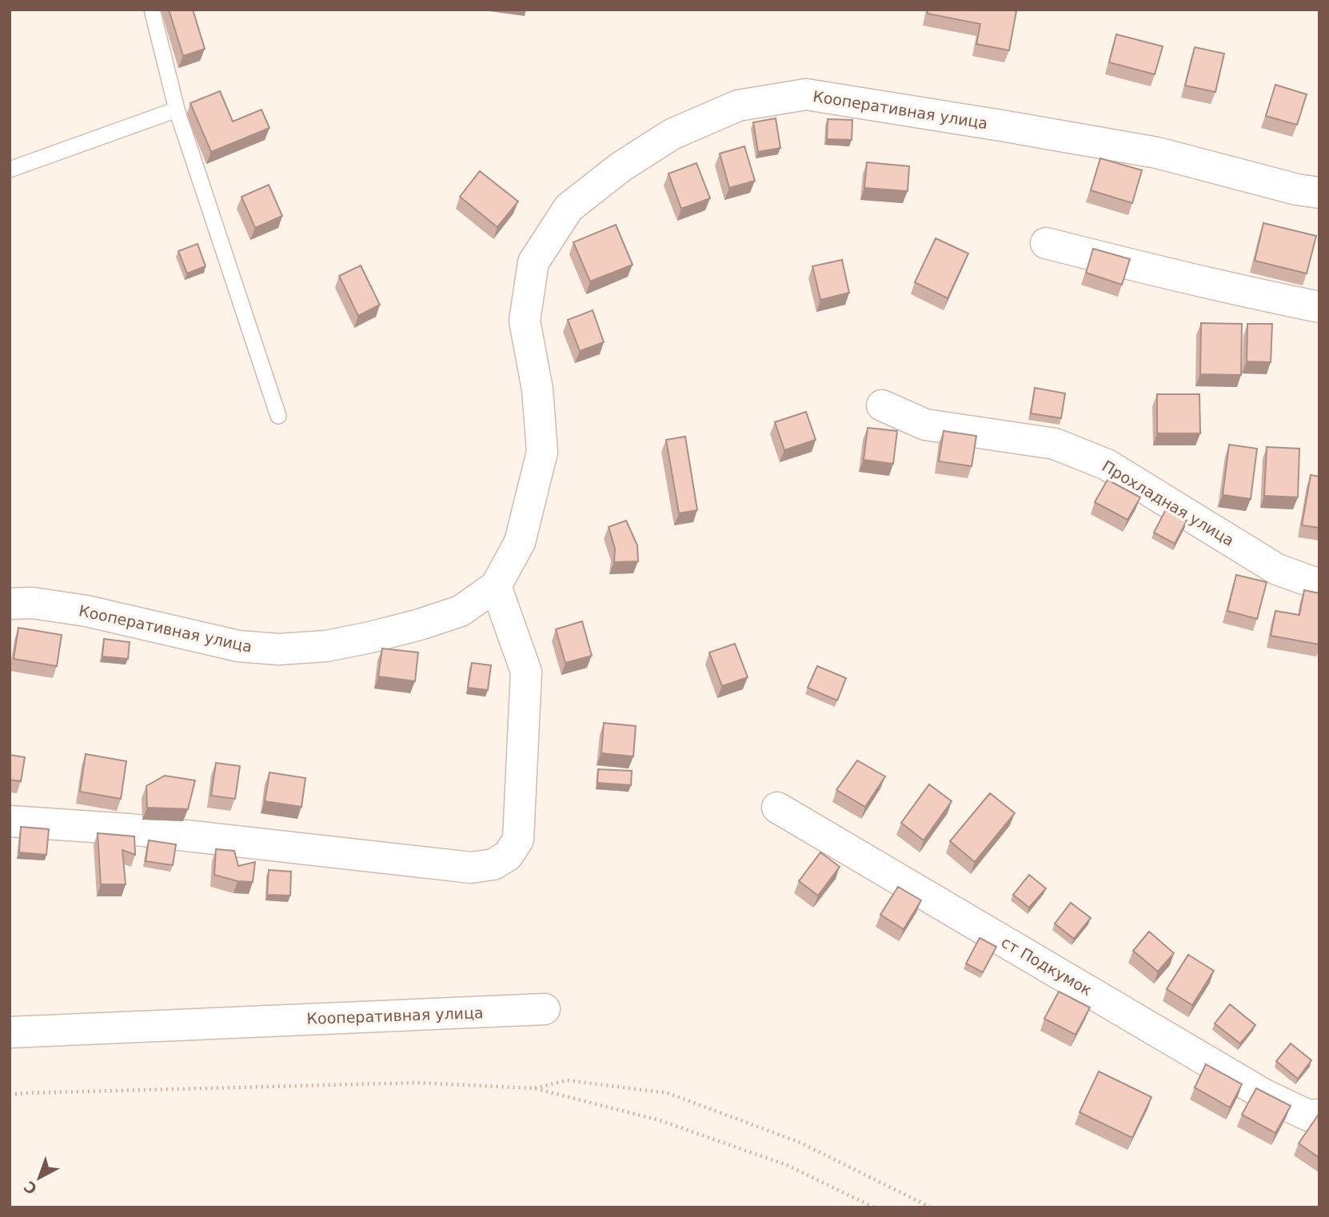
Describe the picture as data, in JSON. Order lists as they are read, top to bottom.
{
  "streets": {
    "street": ["Кооперативная улица", "Прохладная улица", "ст Подкумок"]
  },
  "north": "bottom left"
}
